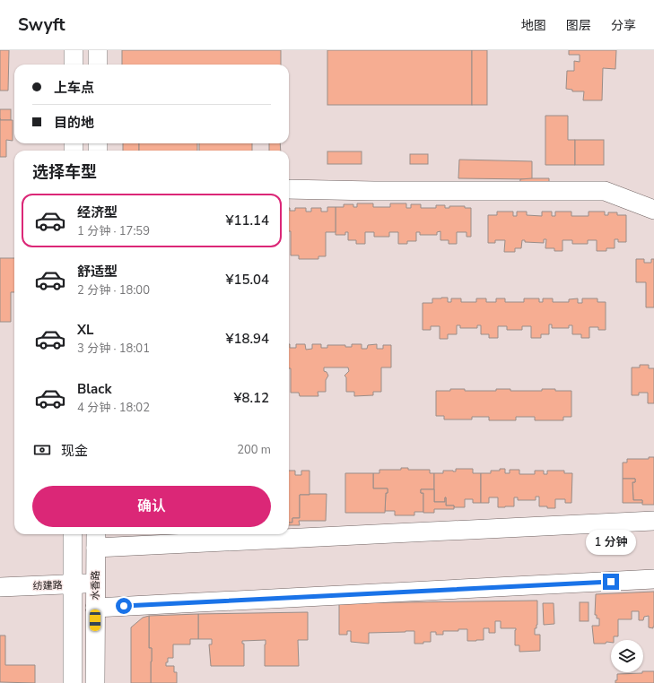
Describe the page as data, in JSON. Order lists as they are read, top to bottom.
{
  "streets": {
    "street": ["纺建路", "水香路"]
  },
  "crossings": [
    ["纺建路", "水香路"]
  ],
  "page": {
    "header": "Swyft",
    "nav": ["地图", "图层", "分享"],
    "banner": ["上车点", "目的地"],
    "heading": "选择车型",
    "list": [
      {
        "name": "经济型",
        "note": "1 分钟 · 17:59",
        "value": "¥11.14"
      },
      {
        "name": "舒适型",
        "note": "2 分钟 · 18:00",
        "value": "¥15.04"
      },
      {
        "name": "XL",
        "note": "3 分钟 · 18:01",
        "value": "¥18.94"
      },
      {
        "name": "Black",
        "note": "4 分钟 · 18:02",
        "value": "¥8.12"
      }
    ],
    "pay": ["现金", "200 m"],
    "buttons": "确认",
    "bubble": "1 分钟"
  }
}
